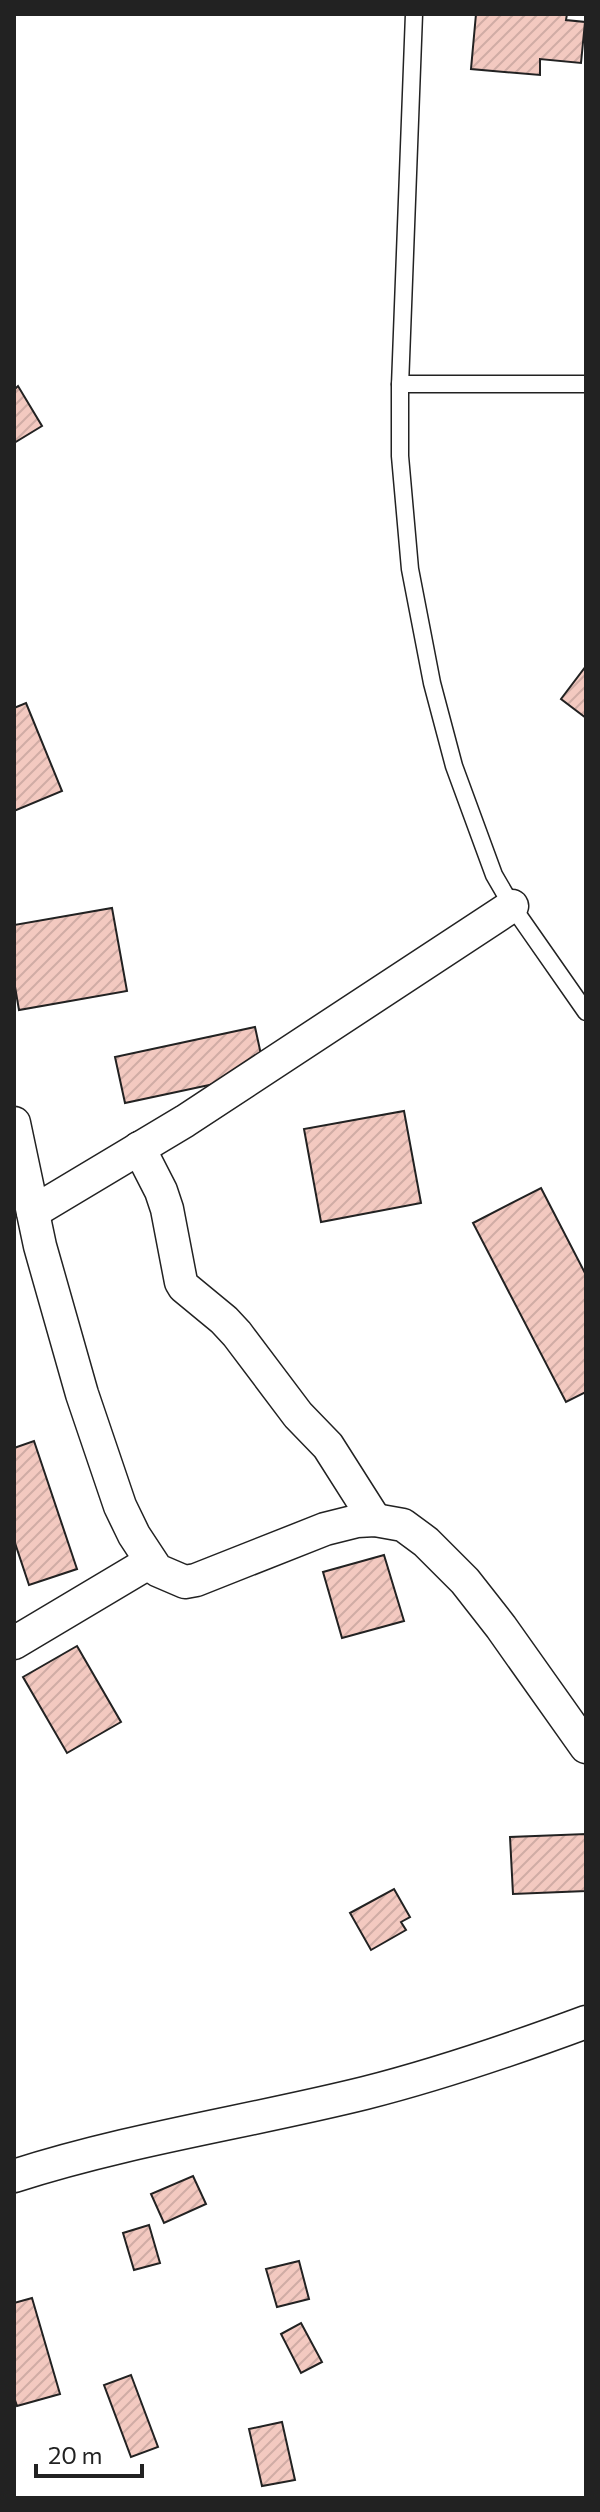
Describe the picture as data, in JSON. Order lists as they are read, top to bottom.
{
  "scale_bar": "20 m"
}
